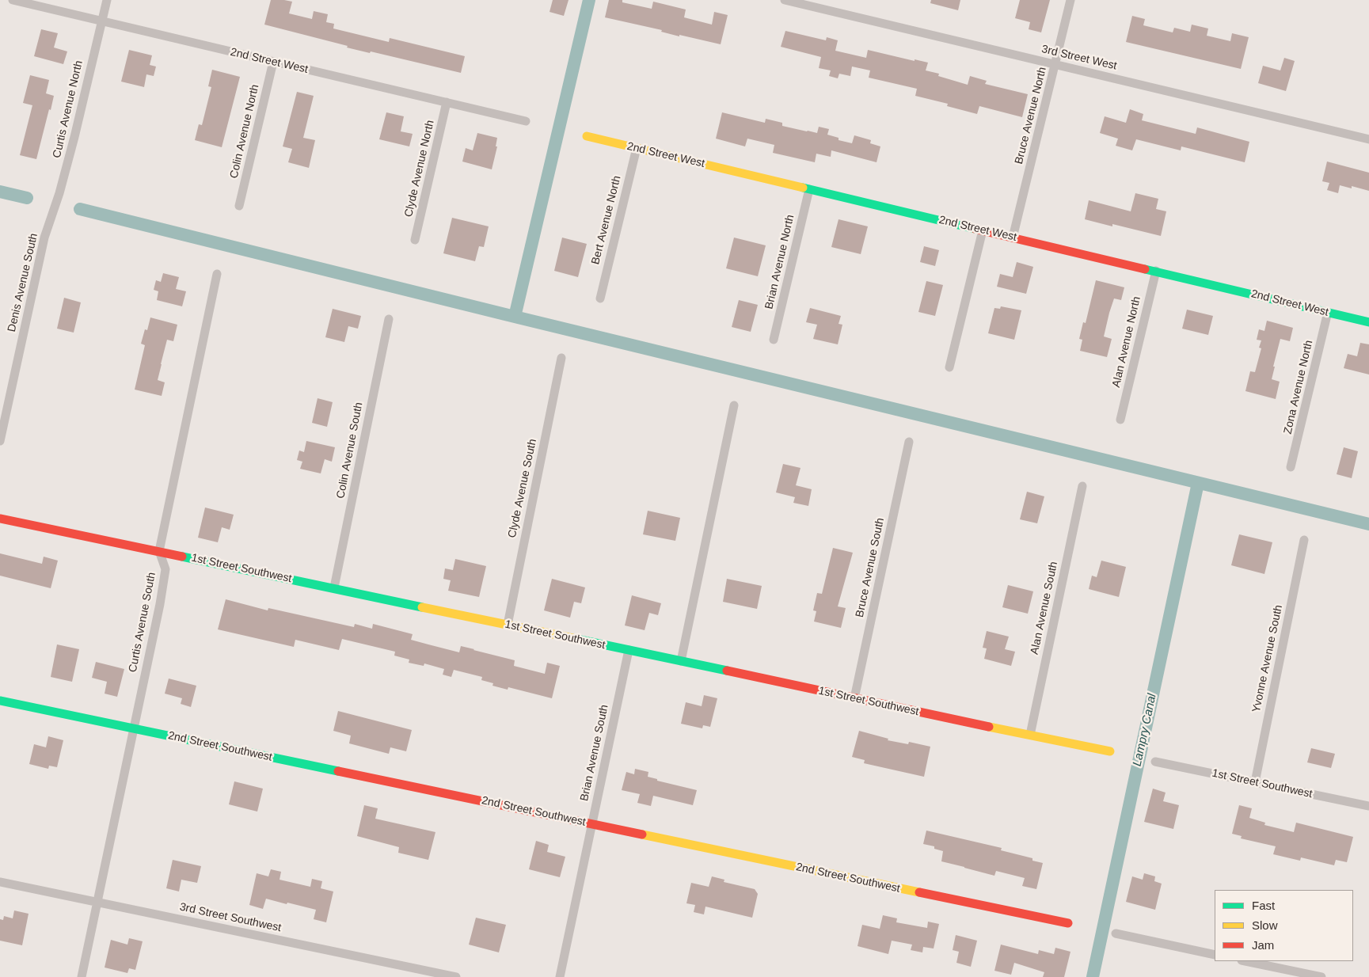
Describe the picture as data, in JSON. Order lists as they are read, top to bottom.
{
  "streets": {
    "street": [
      "3rd Street West",
      "2nd Street West",
      "Curtis Avenue North",
      "Bruce Avenue North",
      "Colin Avenue North",
      "Clyde Avenue North",
      "Bert Avenue North",
      "Brian Avenue North",
      "Denis Avenue South",
      "Alan Avenue North",
      "Zona Avenue North",
      "Colin Avenue South",
      "Clyde Avenue South",
      "Bruce Avenue South",
      "1st Street Southwest",
      "Alan Avenue South",
      "Curtis Avenue South",
      "Yvonne Avenue South",
      "2nd Street Southwest",
      "Brian Avenue South",
      "3rd Street Southwest"
    ]
  },
  "crossings": [
    ["3rd Street West", "Bruce Avenue North"],
    ["2nd Street West", "Curtis Avenue North"],
    ["2nd Street West", "Bruce Avenue North"],
    ["2nd Street West", "Colin Avenue North"],
    ["2nd Street West", "Clyde Avenue North"],
    ["2nd Street West", "Bert Avenue North"],
    ["2nd Street West", "Brian Avenue North"],
    ["2nd Street West", "Alan Avenue North"],
    ["2nd Street West", "Zona Avenue North"],
    ["Curtis Avenue North", "Denis Avenue South"],
    ["Colin Avenue South", "1st Street Southwest"],
    ["Clyde Avenue South", "1st Street Southwest"],
    ["Bruce Avenue South", "1st Street Southwest"],
    ["1st Street Southwest", "Alan Avenue South"],
    ["1st Street Southwest", "Curtis Avenue South"],
    ["1st Street Southwest", "Yvonne Avenue South"],
    ["1st Street Southwest", "Brian Avenue South"],
    ["Curtis Avenue South", "2nd Street Southwest"],
    ["Curtis Avenue South", "3rd Street Southwest"],
    ["2nd Street Southwest", "Brian Avenue South"]
  ],
  "water": ["Lampry Canal"],
  "legend": ["Fast", "Slow", "Jam"]
}
